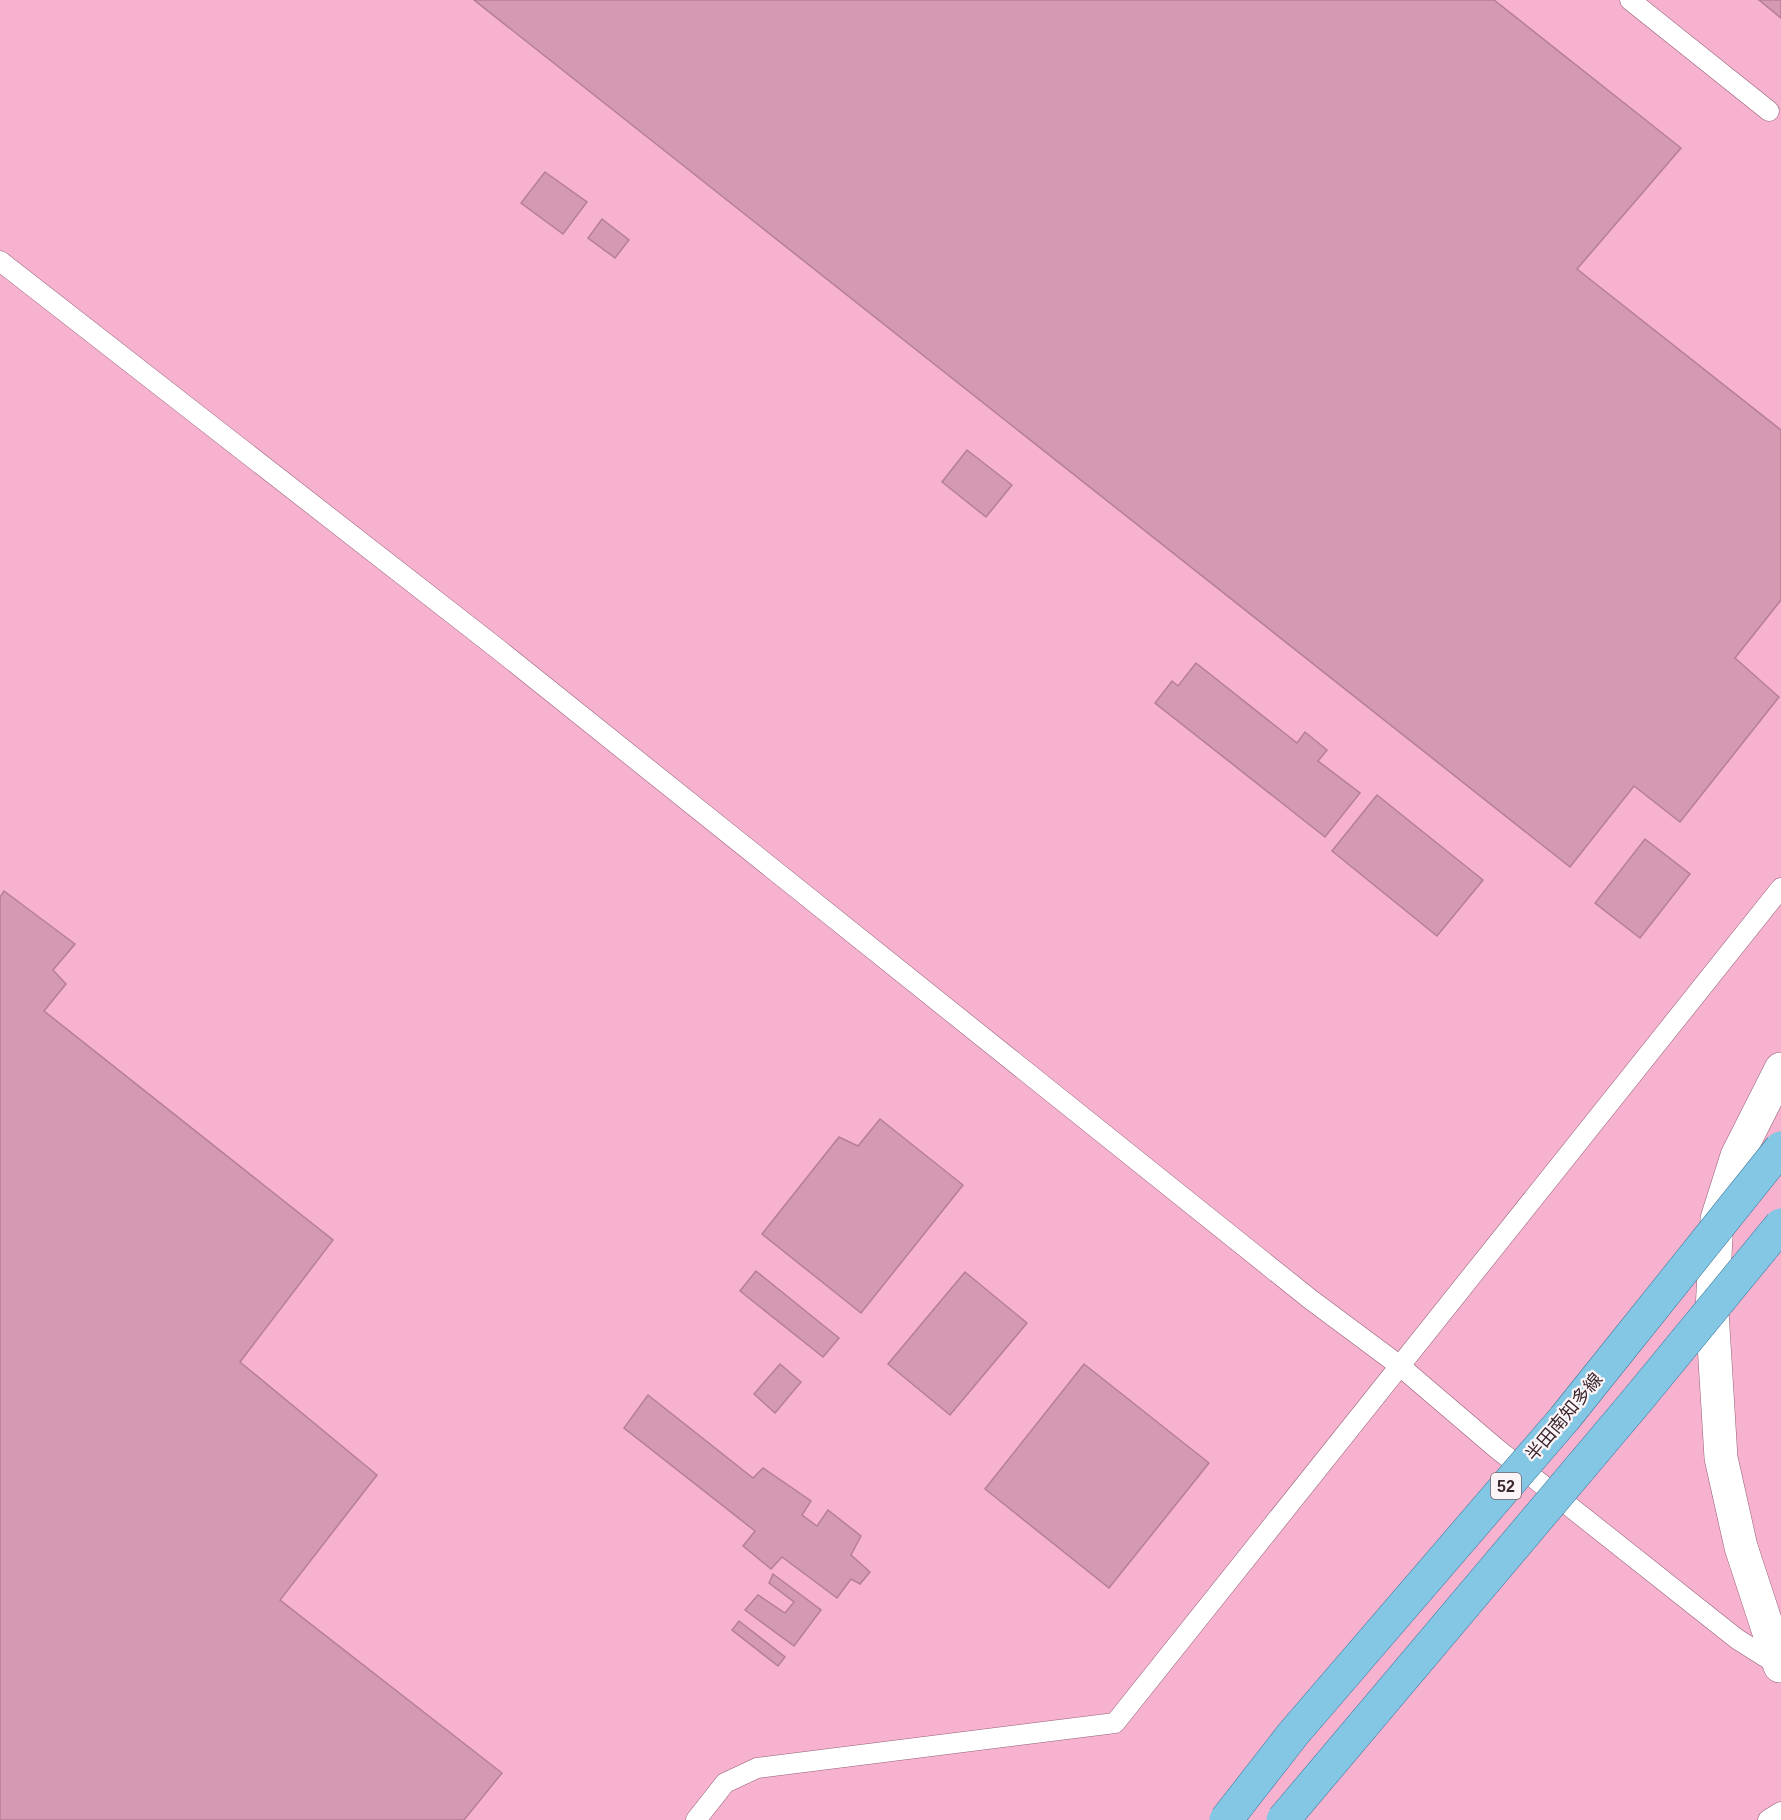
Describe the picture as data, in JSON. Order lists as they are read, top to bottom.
{
  "streets": {
    "main road": ["半田南知多線", "52"]
  }
}
